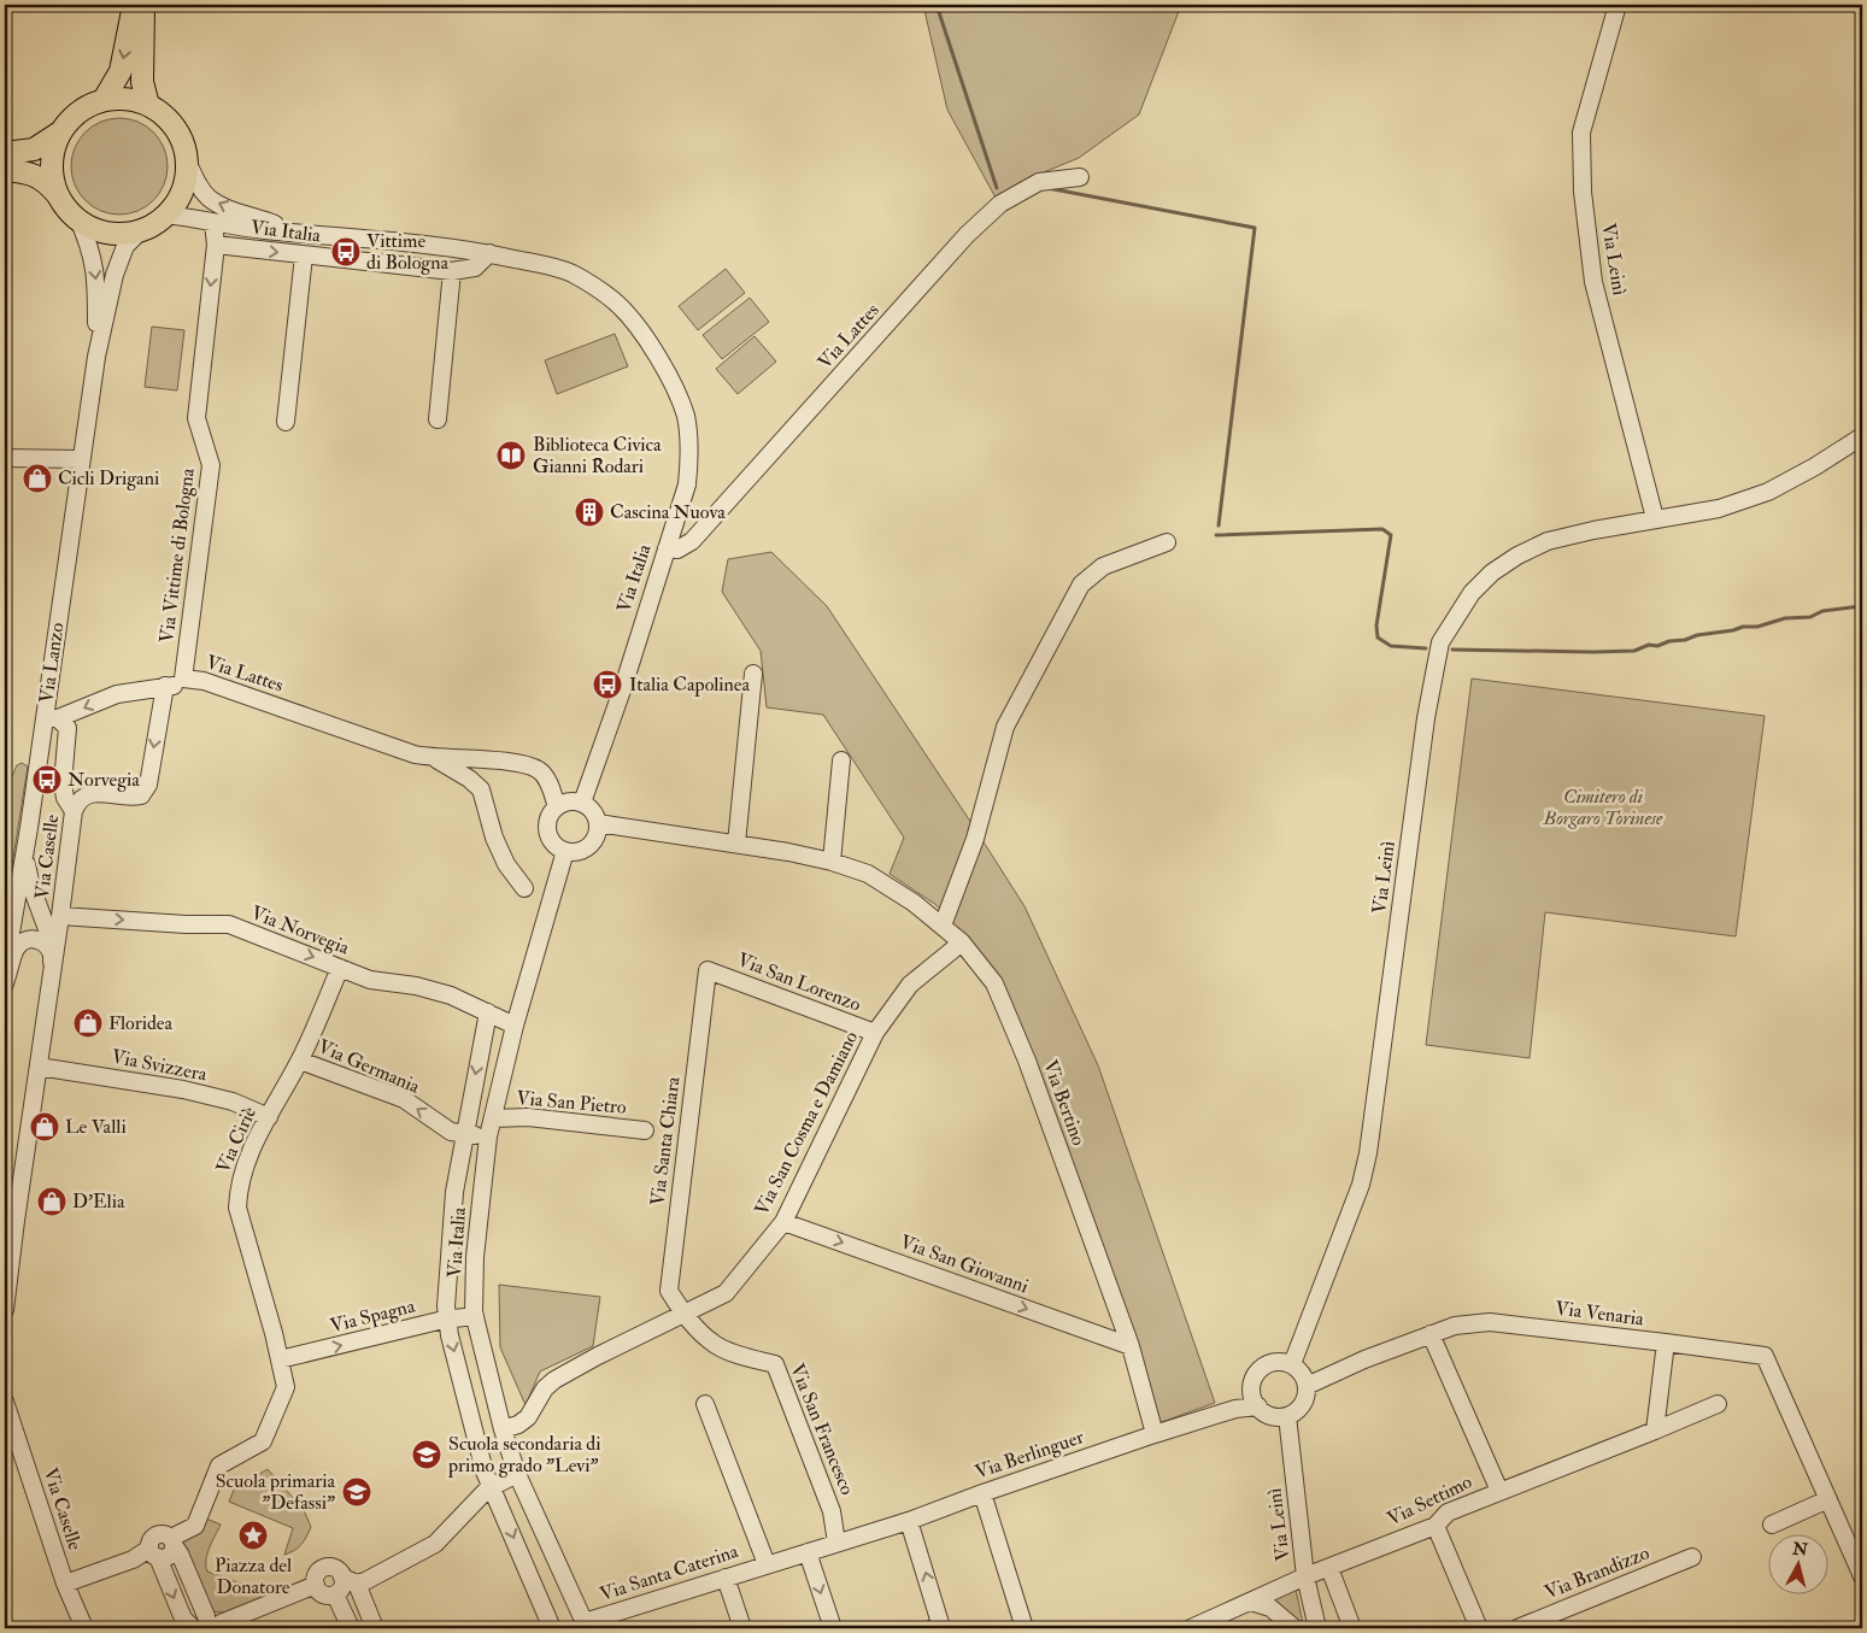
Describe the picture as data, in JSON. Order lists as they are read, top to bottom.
{
  "streets": {
    "street": [
      "Via Italia",
      "Via Leinì",
      "Via Lattes",
      "Via Vittime di Bologna",
      "Via Lanzo",
      "Via Caselle",
      "Via Norvegia",
      "Via San Lorenzo",
      "Via Svizzera",
      "Via Germania",
      "Via San Pietro",
      "Via Bertino",
      "Via San Cosma e Damiano",
      "Via Ciriè",
      "Via Santa Chiara",
      "Via San Giovanni",
      "Via Venaria",
      "Via Spagna",
      "Via San Francesco",
      "Via Berlinguer",
      "Via Settimo",
      "Via Santa Caterina",
      "Via Brandizzo"
    ]
  },
  "crossings": [
    ["Via Italia", "Via Lattes"],
    ["Via Italia", "Via Vittime di Bologna"],
    ["Via Italia", "Via Lanzo"],
    ["Via Italia", "Via Norvegia"],
    ["Via Italia", "Via Germania"],
    ["Via Italia", "Via San Pietro"],
    ["Via Italia", "Via Bertino"],
    ["Via Italia", "Via San Cosma e Damiano"],
    ["Via Italia", "Via Spagna"],
    ["Via Italia", "Via Santa Caterina"],
    ["Via Leinì", "Via Venaria"],
    ["Via Leinì", "Via Berlinguer"],
    ["Via Leinì", "Via Settimo"],
    ["Via Lattes", "Via Vittime di Bologna"],
    ["Via Lattes", "Via Lanzo"],
    ["Via Lattes", "Via Caselle"],
    ["Via Lattes", "Via Bertino"],
    ["Via Caselle", "Via Norvegia"],
    ["Via Norvegia", "Via Ciriè"],
    ["Via San Lorenzo", "Via San Cosma e Damiano"],
    ["Via San Lorenzo", "Via Santa Chiara"],
    ["Via Svizzera", "Via Ciriè"],
    ["Via Germania", "Via Ciriè"],
    ["Via Bertino", "Via San Cosma e Damiano"],
    ["Via Bertino", "Via San Giovanni"],
    ["Via Bertino", "Via Berlinguer"],
    ["Via San Cosma e Damiano", "Via Santa Chiara"],
    ["Via San Cosma e Damiano", "Via San Giovanni"],
    ["Via San Cosma e Damiano", "Via San Francesco"],
    ["Via Ciriè", "Via Spagna"],
    ["Via Santa Chiara", "Via San Francesco"],
    ["Via Venaria", "Via Berlinguer"],
    ["Via San Francesco", "Via Berlinguer"],
    ["Via San Francesco", "Via Santa Caterina"],
    ["Via Berlinguer", "Via Santa Caterina"]
  ],
  "one_way": [
    "Via Norvegia",
    "Via Germania",
    "Via San Giovanni",
    "Via Spagna"
  ],
  "parks": ["Cimitero di Borgaro Torinese"],
  "places": {
    "bus stop": ["Vittime di Bologna", "Italia Capolinea", "Norvegia"],
    "library": ["Biblioteca Civica Gianni Rodari"],
    "shop": [
      "Cicli Drigani",
      "Floridea",
      "Le Valli",
      "D'Elia"
    ],
    "building": ["Cascina Nuova"],
    "school or university": ["Scuola secondaria di primo grado \"Levi\"", "Scuola primaria \"Defassi\""],
    "place": ["Piazza del Donatore"]
  },
  "north": "top"
}
